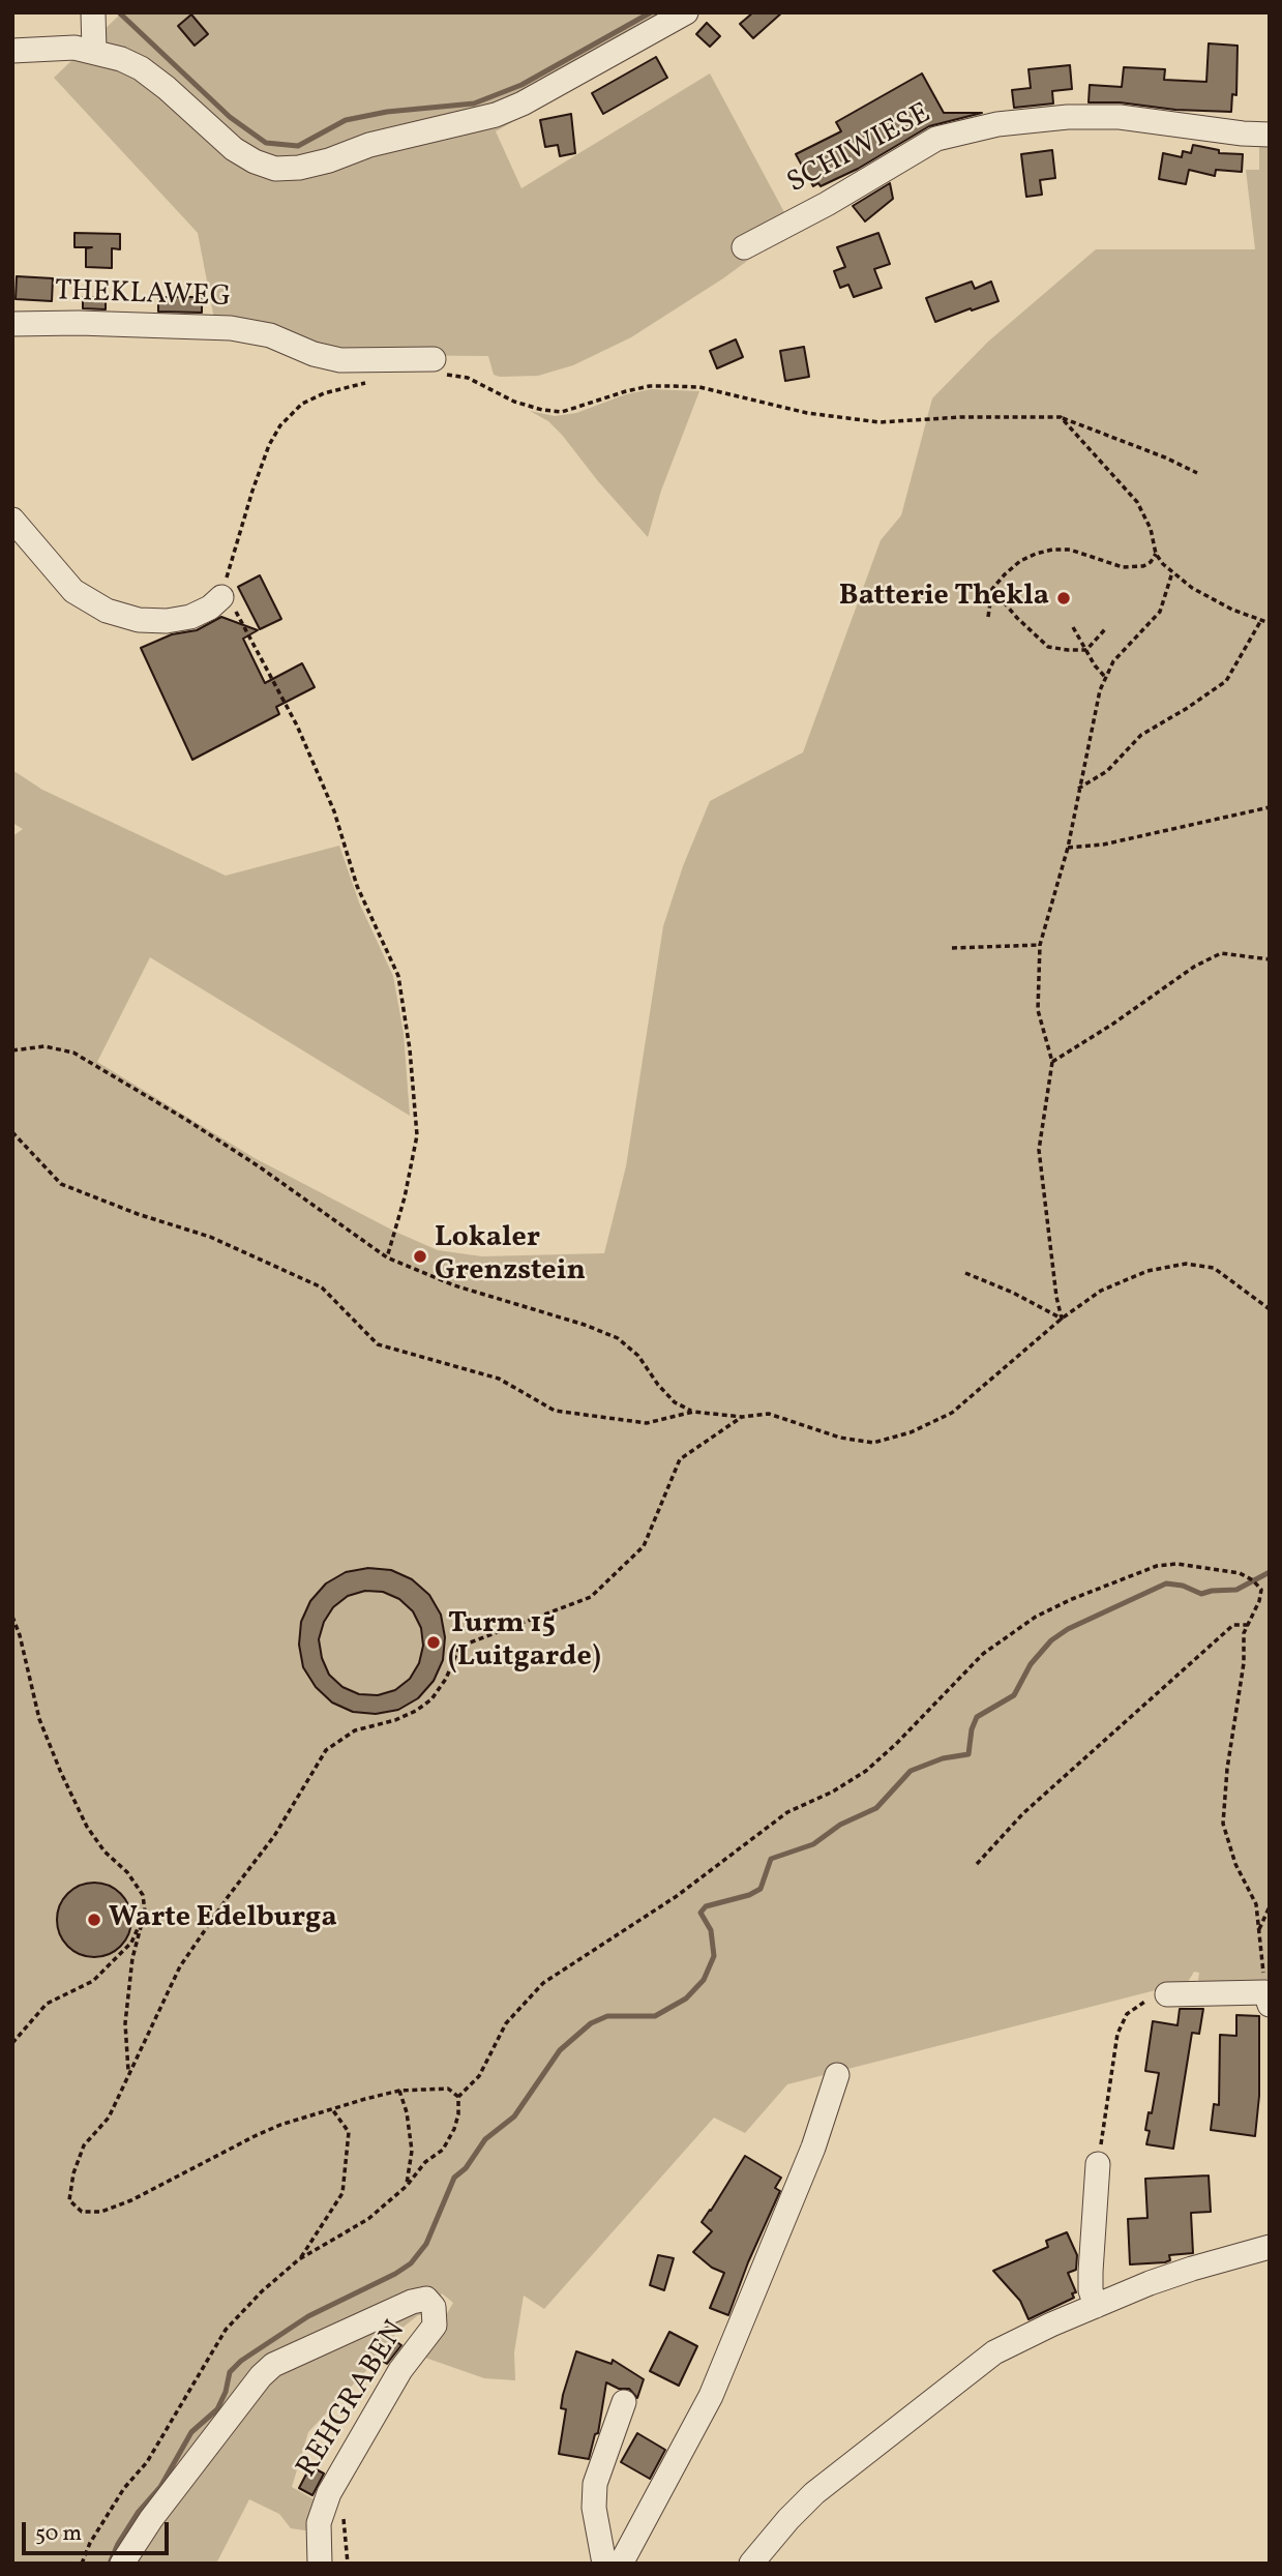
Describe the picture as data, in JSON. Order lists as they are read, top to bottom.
{
  "streets": {
    "street": ["SCHIWIESE", "THEKLAWEG", "REHGRABEN"]
  },
  "places": [
    "Batterie Thekla",
    "Lokaler Grenzstein",
    "Turm 15 (Luitgarde)",
    "Warte Edelburga"
  ],
  "scale_bar": "50 m"
}
